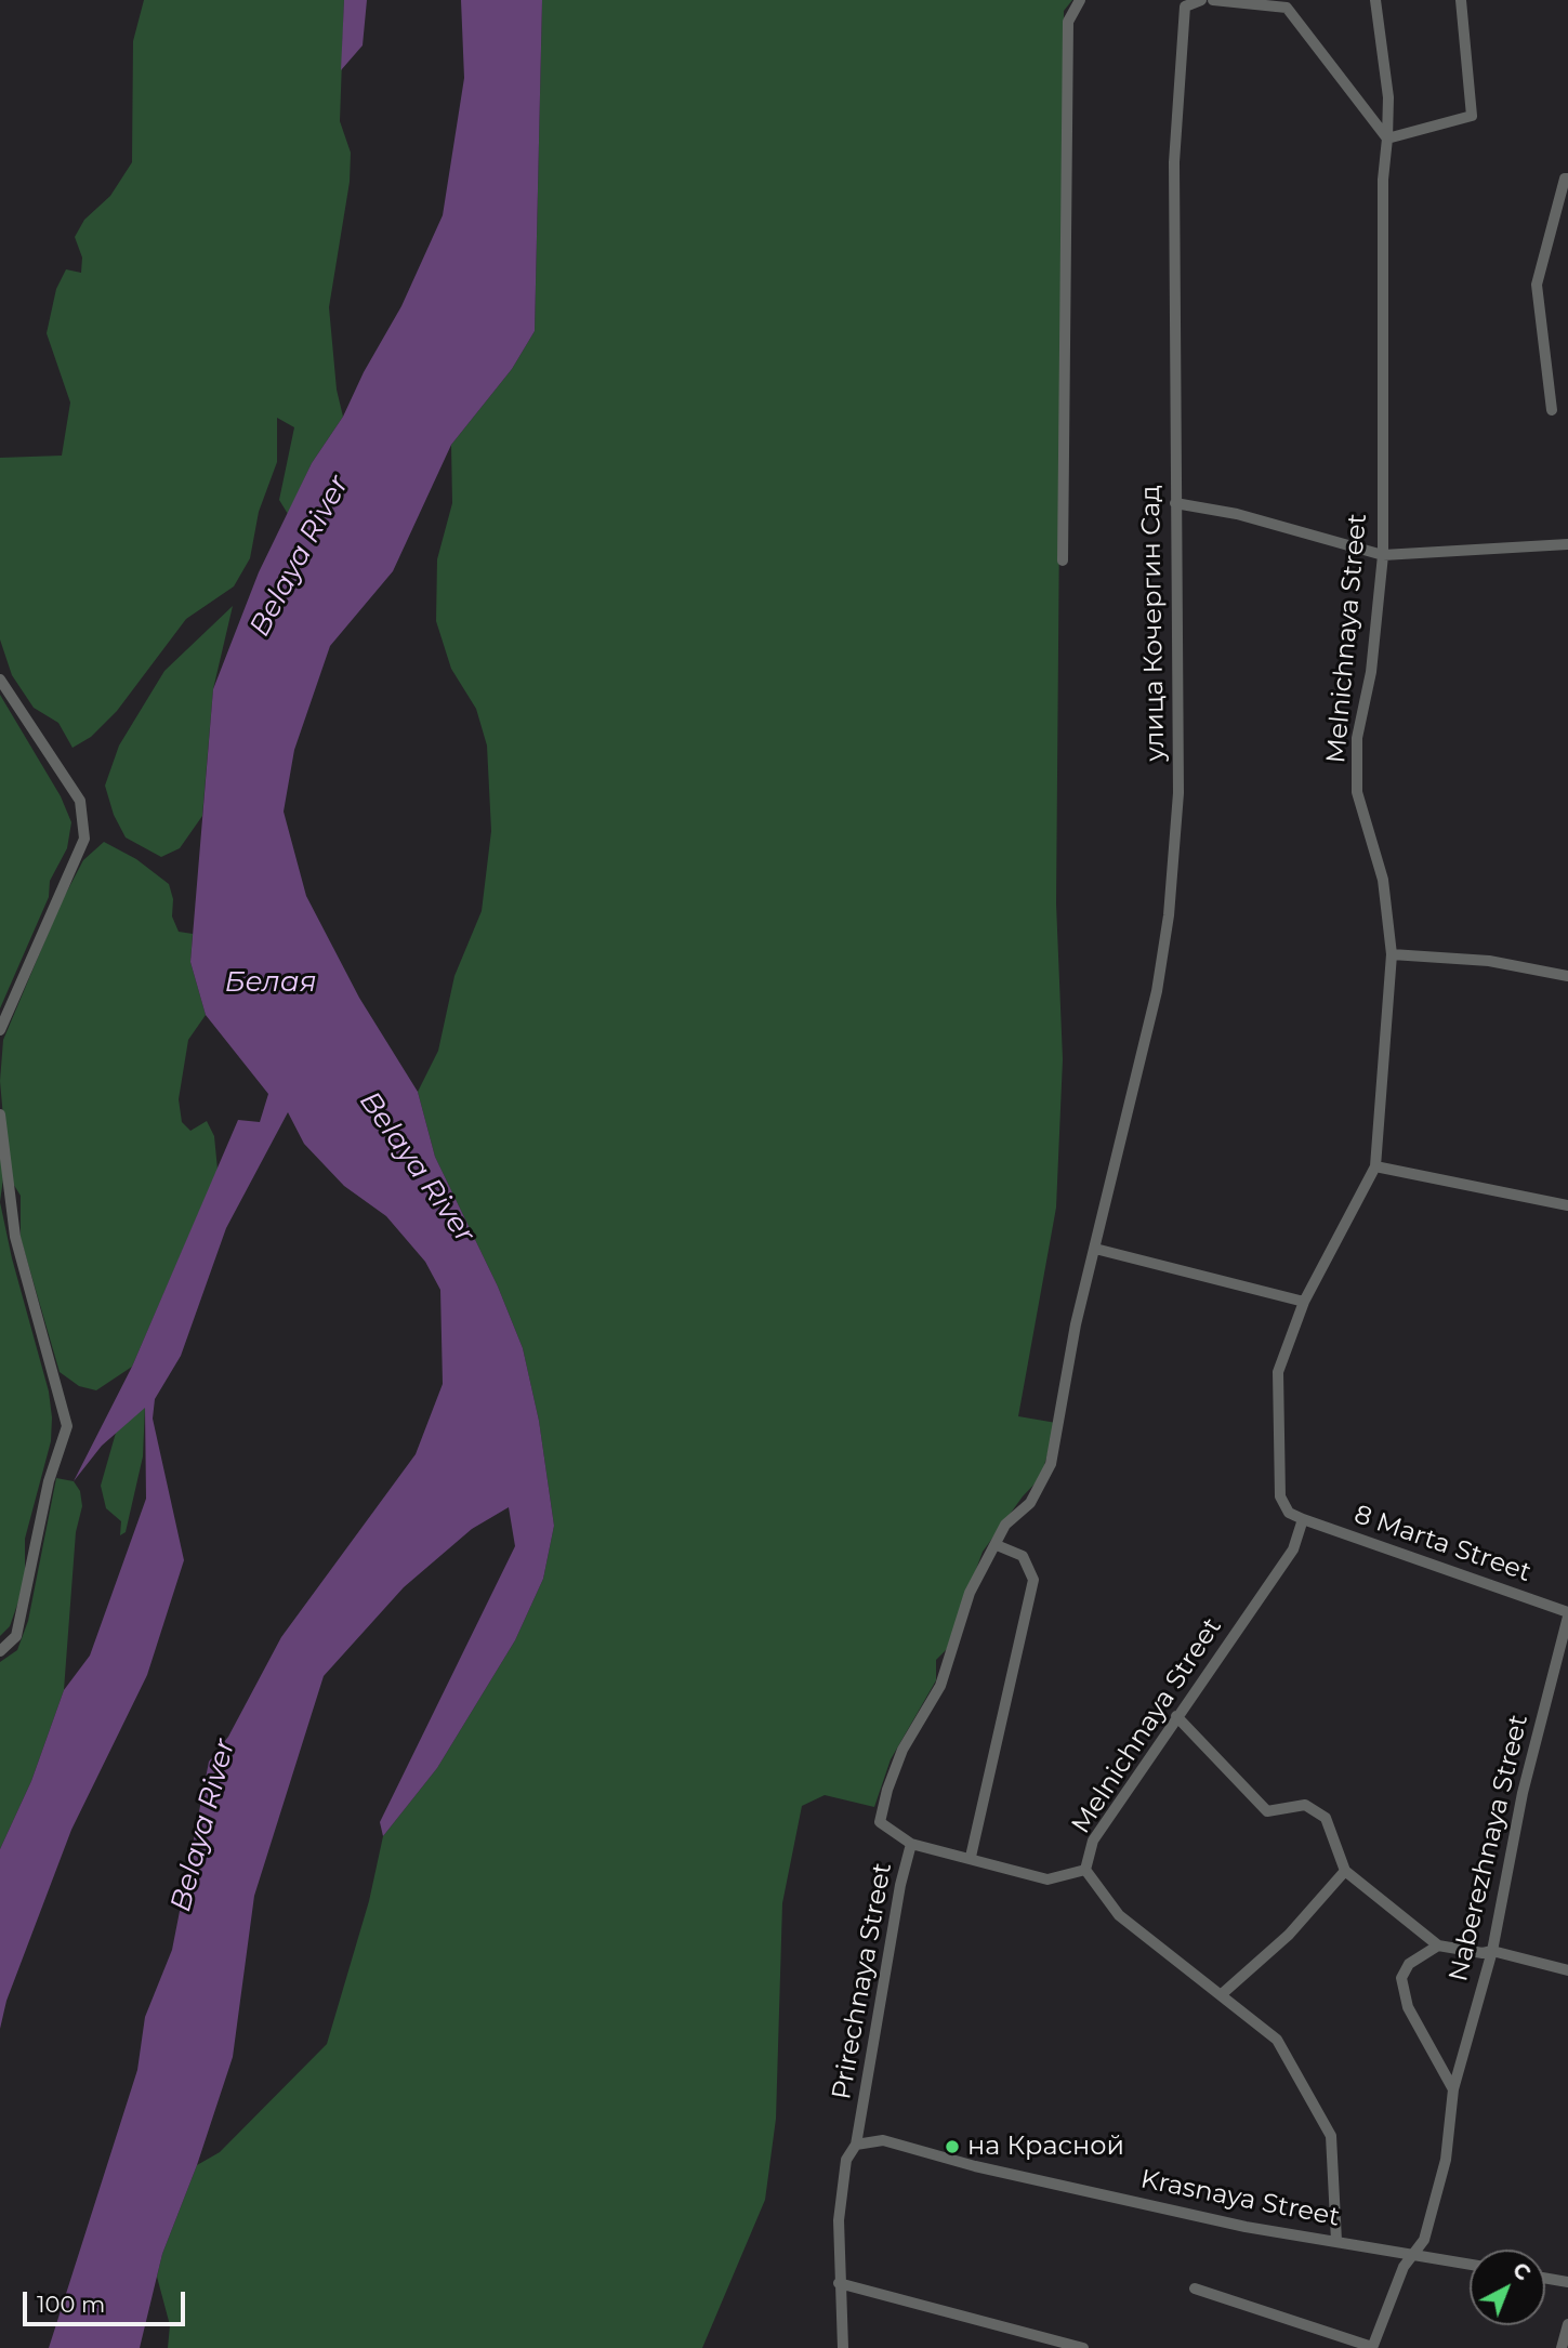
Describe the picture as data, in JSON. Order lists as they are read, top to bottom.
{
  "streets": {
    "street": [
      "улица Кочергин Сад",
      "Melnichnaya Street",
      "8 Marta Street",
      "Naberezhnaya Street",
      "Prirechnaya Street",
      "Krasnaya Street"
    ]
  },
  "crossings": [
    ["улица Кочергин Сад", "Prirechnaya Street"],
    ["Melnichnaya Street", "8 Marta Street"],
    ["Melnichnaya Street", "Krasnaya Street"],
    ["8 Marta Street", "Naberezhnaya Street"],
    ["Naberezhnaya Street", "Krasnaya Street"],
    ["Prirechnaya Street", "Krasnaya Street"]
  ],
  "water": ["Belaya River", "Белая"],
  "places": ["на Красной"],
  "scale_bar": "100 m",
  "north": "top right"
}
